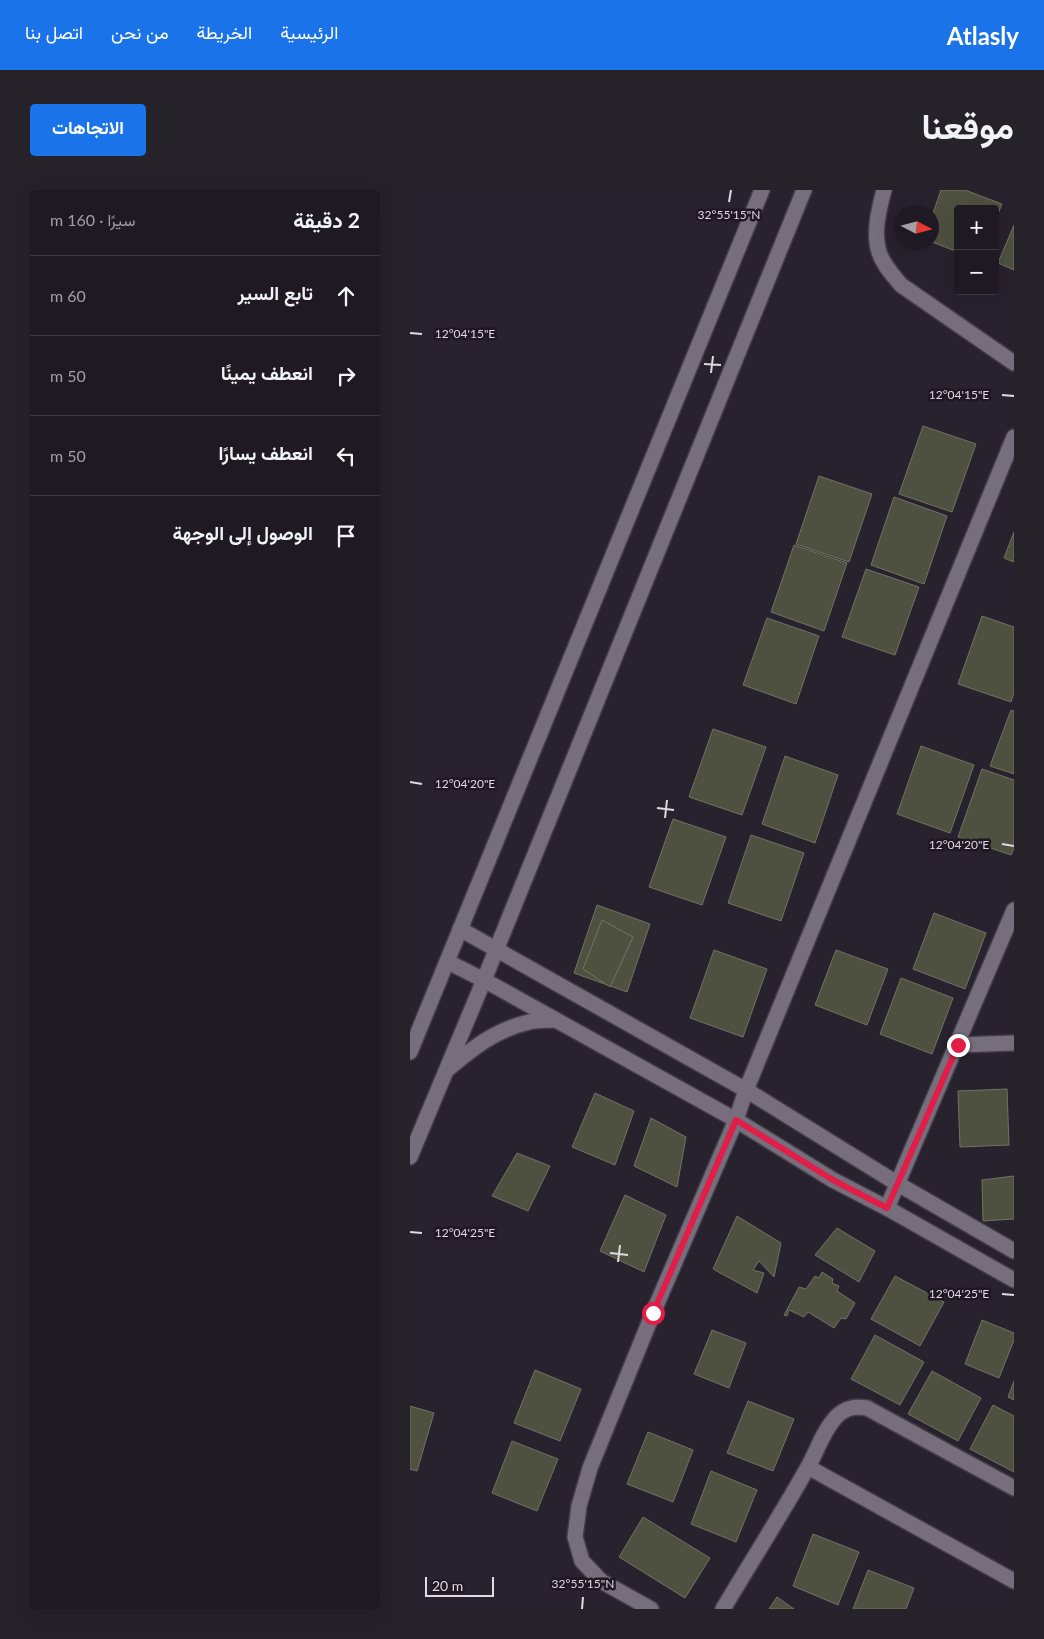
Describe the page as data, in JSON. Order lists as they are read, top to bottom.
{
  "scale_bar": "20 m",
  "north": "right",
  "page": {
    "header": "Atlasly",
    "nav": [
      "الرئيسية",
      "الخريطة",
      "من نحن",
      "اتصل بنا"
    ],
    "title": "موقعنا",
    "buttons": "الاتجاهات",
    "heading": ["2 دقيقة", "سيرًا · 160 m"],
    "map_buttons": ["+", "−"],
    "list": [
      ["تابع السير", "60 m"],
      ["انعطف يمينًا", "50 m"],
      ["انعطف يسارًا", "50 m"],
      "الوصول إلى الوجهة"
    ],
    "scale": "20 m"
  },
  "coordinates": [
    "32°55'15\"N",
    "12°04'15\"E",
    "12°04'20\"E",
    "12°04'25\"E"
  ]
}
